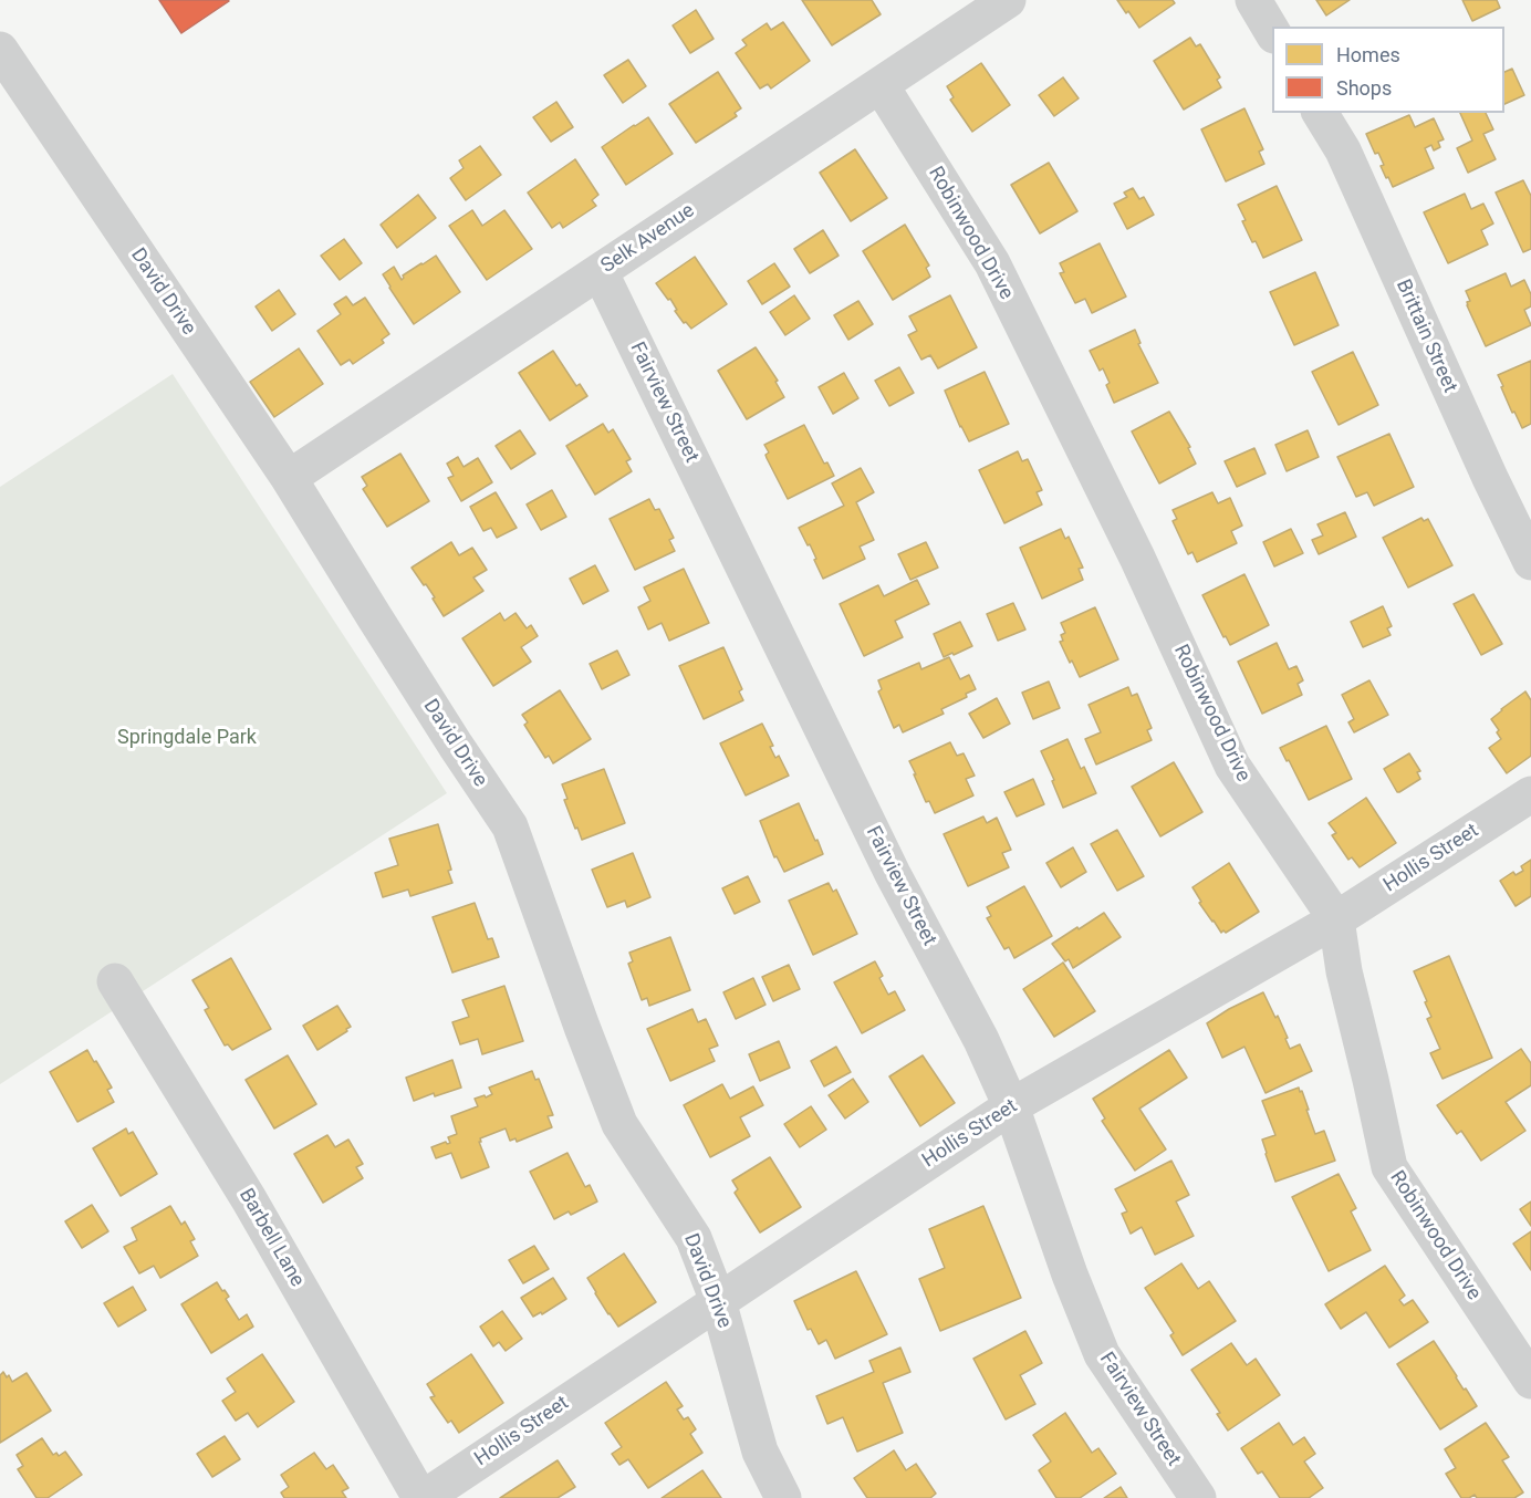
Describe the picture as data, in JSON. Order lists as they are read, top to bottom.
{
  "streets": {
    "street": [
      "Robinwood Drive",
      "Selk Avenue",
      "David Drive",
      "Brittain Street",
      "Fairview Street",
      "Hollis Street",
      "Barbell Lane"
    ]
  },
  "crossings": [
    ["Robinwood Drive", "Selk Avenue"],
    ["Robinwood Drive", "Hollis Street"],
    ["Selk Avenue", "David Drive"],
    ["Selk Avenue", "Fairview Street"],
    ["David Drive", "Hollis Street"],
    ["Fairview Street", "Hollis Street"],
    ["Hollis Street", "Barbell Lane"]
  ],
  "parks": ["Springdale Park"],
  "legend": ["Homes", "Shops"]
}
